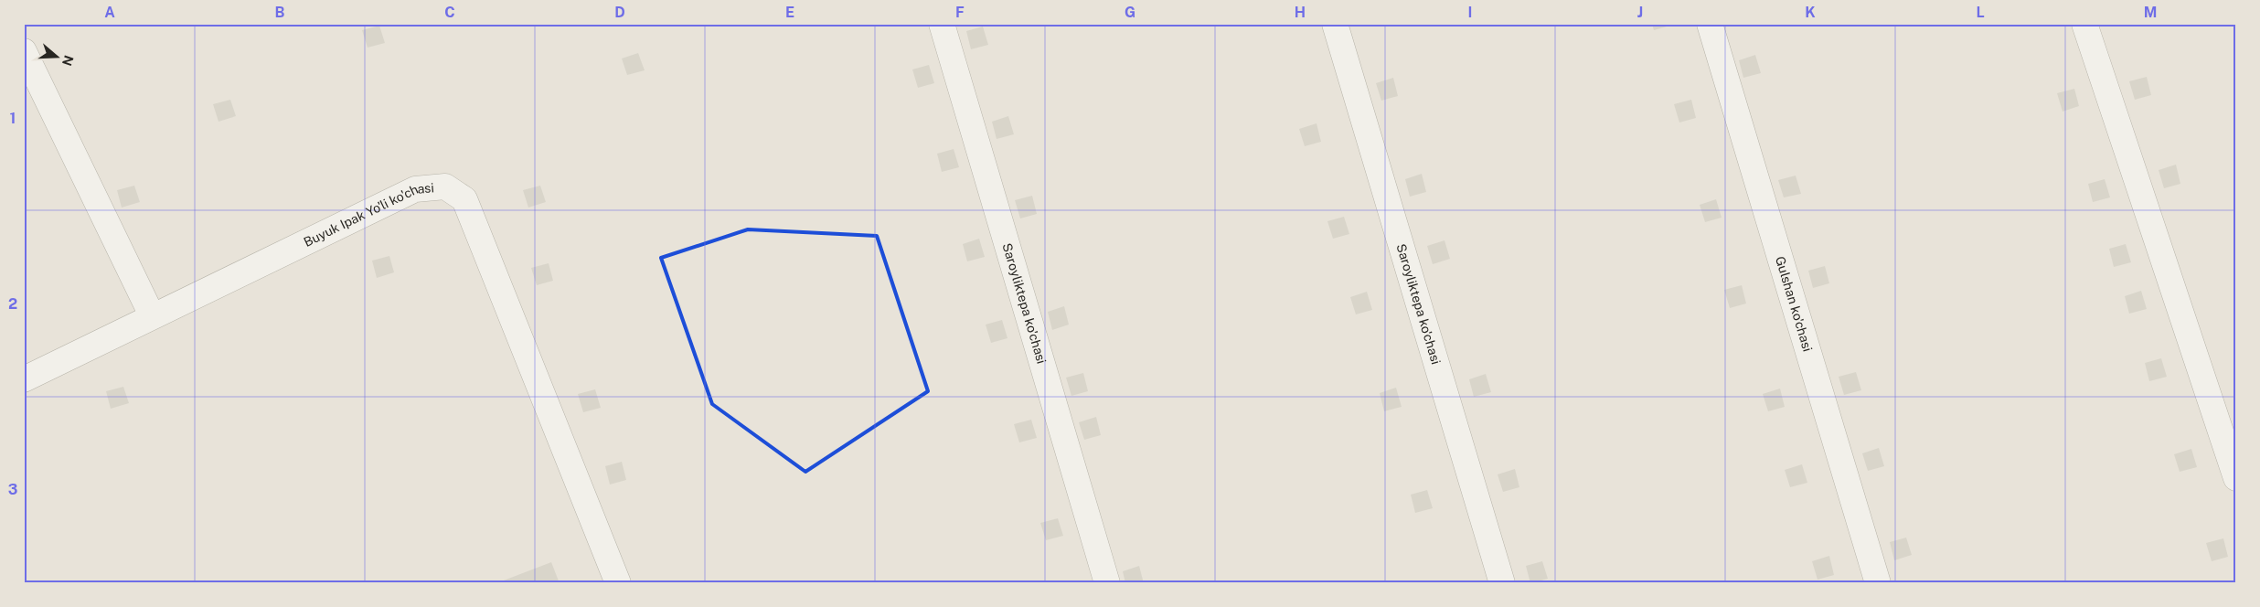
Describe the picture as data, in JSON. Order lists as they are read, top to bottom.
{
  "streets": {
    "street": ["Buyuk Ipak Yo'li ko'chasi", "Saroyliktepa ko'chasi", "Gulshan ko'chasi"]
  },
  "north": "right",
  "grid": {
    "columns": [
      "A",
      "B",
      "C",
      "D",
      "E",
      "F",
      "G",
      "H",
      "I",
      "J",
      "K",
      "L",
      "M"
    ],
    "rows": ["1", "2", "3"]
  }
}
